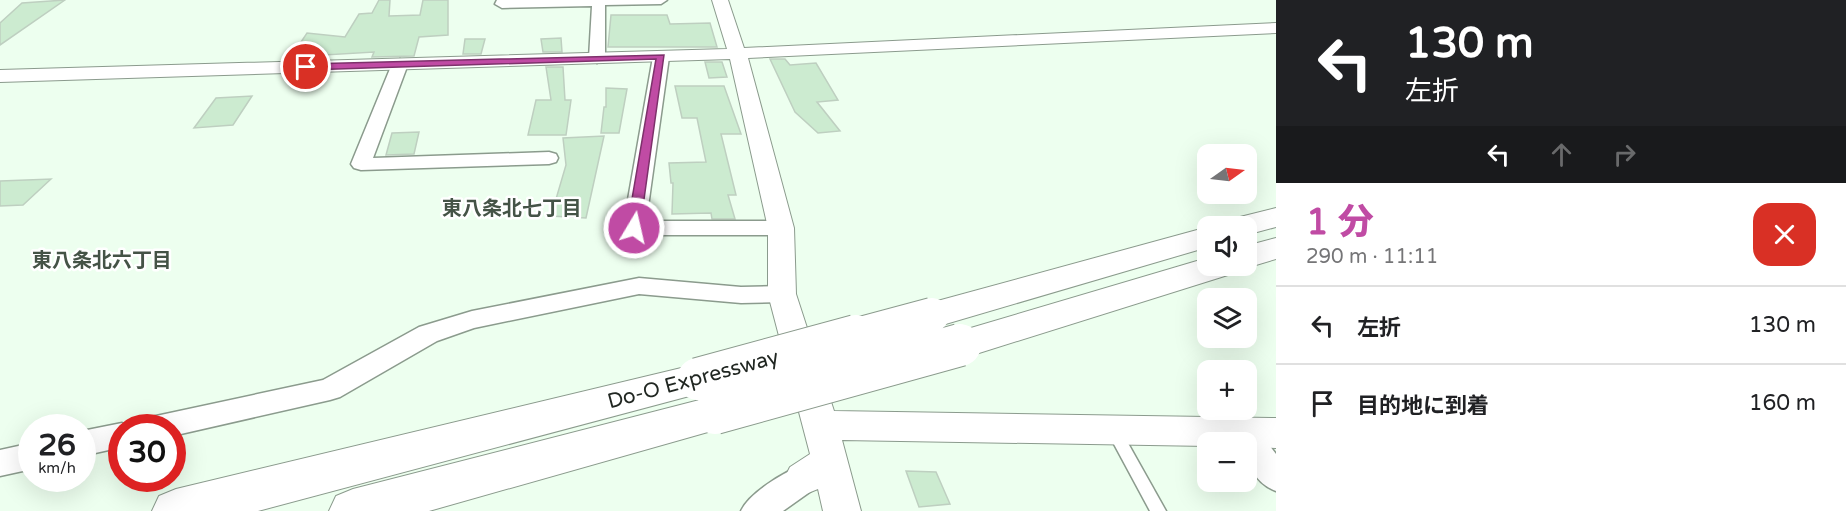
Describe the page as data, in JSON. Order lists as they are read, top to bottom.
{
  "streets": {
    "highway": ["Do-O Expressway"]
  },
  "districts": ["東八条北七丁目", "東八条北六丁目"],
  "north": "right",
  "page": {
    "turn": ["130 m", "左折"],
    "map_buttons": ["+", "−"],
    "heading": ["1 分", "290 m · 11:11"],
    "list": [
      {
        "name": "左折",
        "value": "130 m"
      },
      {
        "name": "目的地に到着",
        "value": "160 m"
      }
    ],
    "speed": "26 km/h",
    "limit": "30"
  }
}
